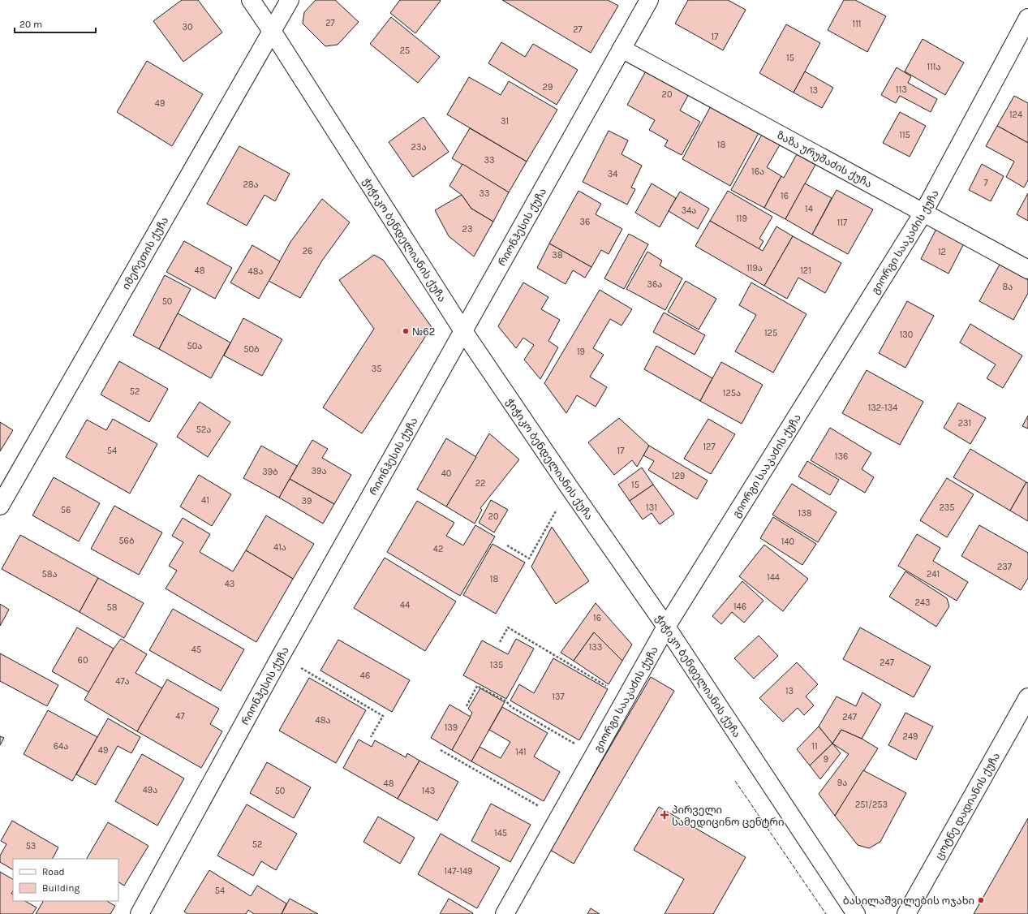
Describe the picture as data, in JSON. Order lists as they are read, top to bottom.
{
  "streets": {
    "street": [
      "ზაზა ურუშაძის ქუჩა",
      "რიონჰესის ქუჩა",
      "ჭიჭიკო ბენდელიანის ქუჩა",
      "გიორგი სააკაძის ქუჩა",
      "იმერეთის ქუჩა",
      "ცოტნე დადიანის ქუჩა"
    ]
  },
  "crossings": [
    ["ზაზა ურუშაძის ქუჩა", "რიონჰესის ქუჩა"],
    ["ზაზა ურუშაძის ქუჩა", "გიორგი სააკაძის ქუჩა"],
    ["რიონჰესის ქუჩა", "ჭიჭიკო ბენდელიანის ქუჩა"],
    ["ჭიჭიკო ბენდელიანის ქუჩა", "გიორგი სააკაძის ქუჩა"],
    ["ჭიჭიკო ბენდელიანის ქუჩა", "იმერეთის ქუჩა"]
  ],
  "places": {
    "other": ["№62", "ბასილაშვილების ოჯახი"],
    "health": ["პირველი სამედიცინო ცენტრი"]
  },
  "house_numbers": [
    "27",
    "111",
    "30",
    "27",
    "17",
    "25",
    "15",
    "111ა",
    "29",
    "113",
    "13",
    "20",
    "49",
    "124",
    "31",
    "115",
    "18",
    "23ა",
    "33",
    "16ა",
    "34",
    "7",
    "28ა",
    "33",
    "16",
    "14",
    "34ა",
    "119",
    "36",
    "117",
    "23",
    "26",
    "12",
    "38",
    "119ა",
    "48",
    "121",
    "48ა",
    "36ა",
    "8ა",
    "50",
    "125",
    "130",
    "50ა",
    "50ბ",
    "19",
    "35",
    "52",
    "125ა",
    "132-134",
    "231",
    "52ა",
    "127",
    "54",
    "17",
    "136",
    "39ა",
    "39ბ",
    "40",
    "129",
    "22",
    "15",
    "41",
    "39",
    "131",
    "235",
    "56",
    "138",
    "20",
    "56ბ",
    "140",
    "41ა",
    "42",
    "237",
    "58ა",
    "241",
    "144",
    "18",
    "43",
    "243",
    "44",
    "146",
    "58",
    "16",
    "133",
    "45",
    "60",
    "247",
    "135",
    "46",
    "47ა",
    "13",
    "137",
    "47",
    "247",
    "48ა",
    "139",
    "249",
    "64ა",
    "11",
    "49",
    "141",
    "9",
    "9ა",
    "48",
    "49ა",
    "50",
    "143",
    "251/253",
    "145",
    "52",
    "53",
    "147-149",
    "54"
  ],
  "legend": ["Road", "Building"],
  "scale_bar": "20 m"
}
